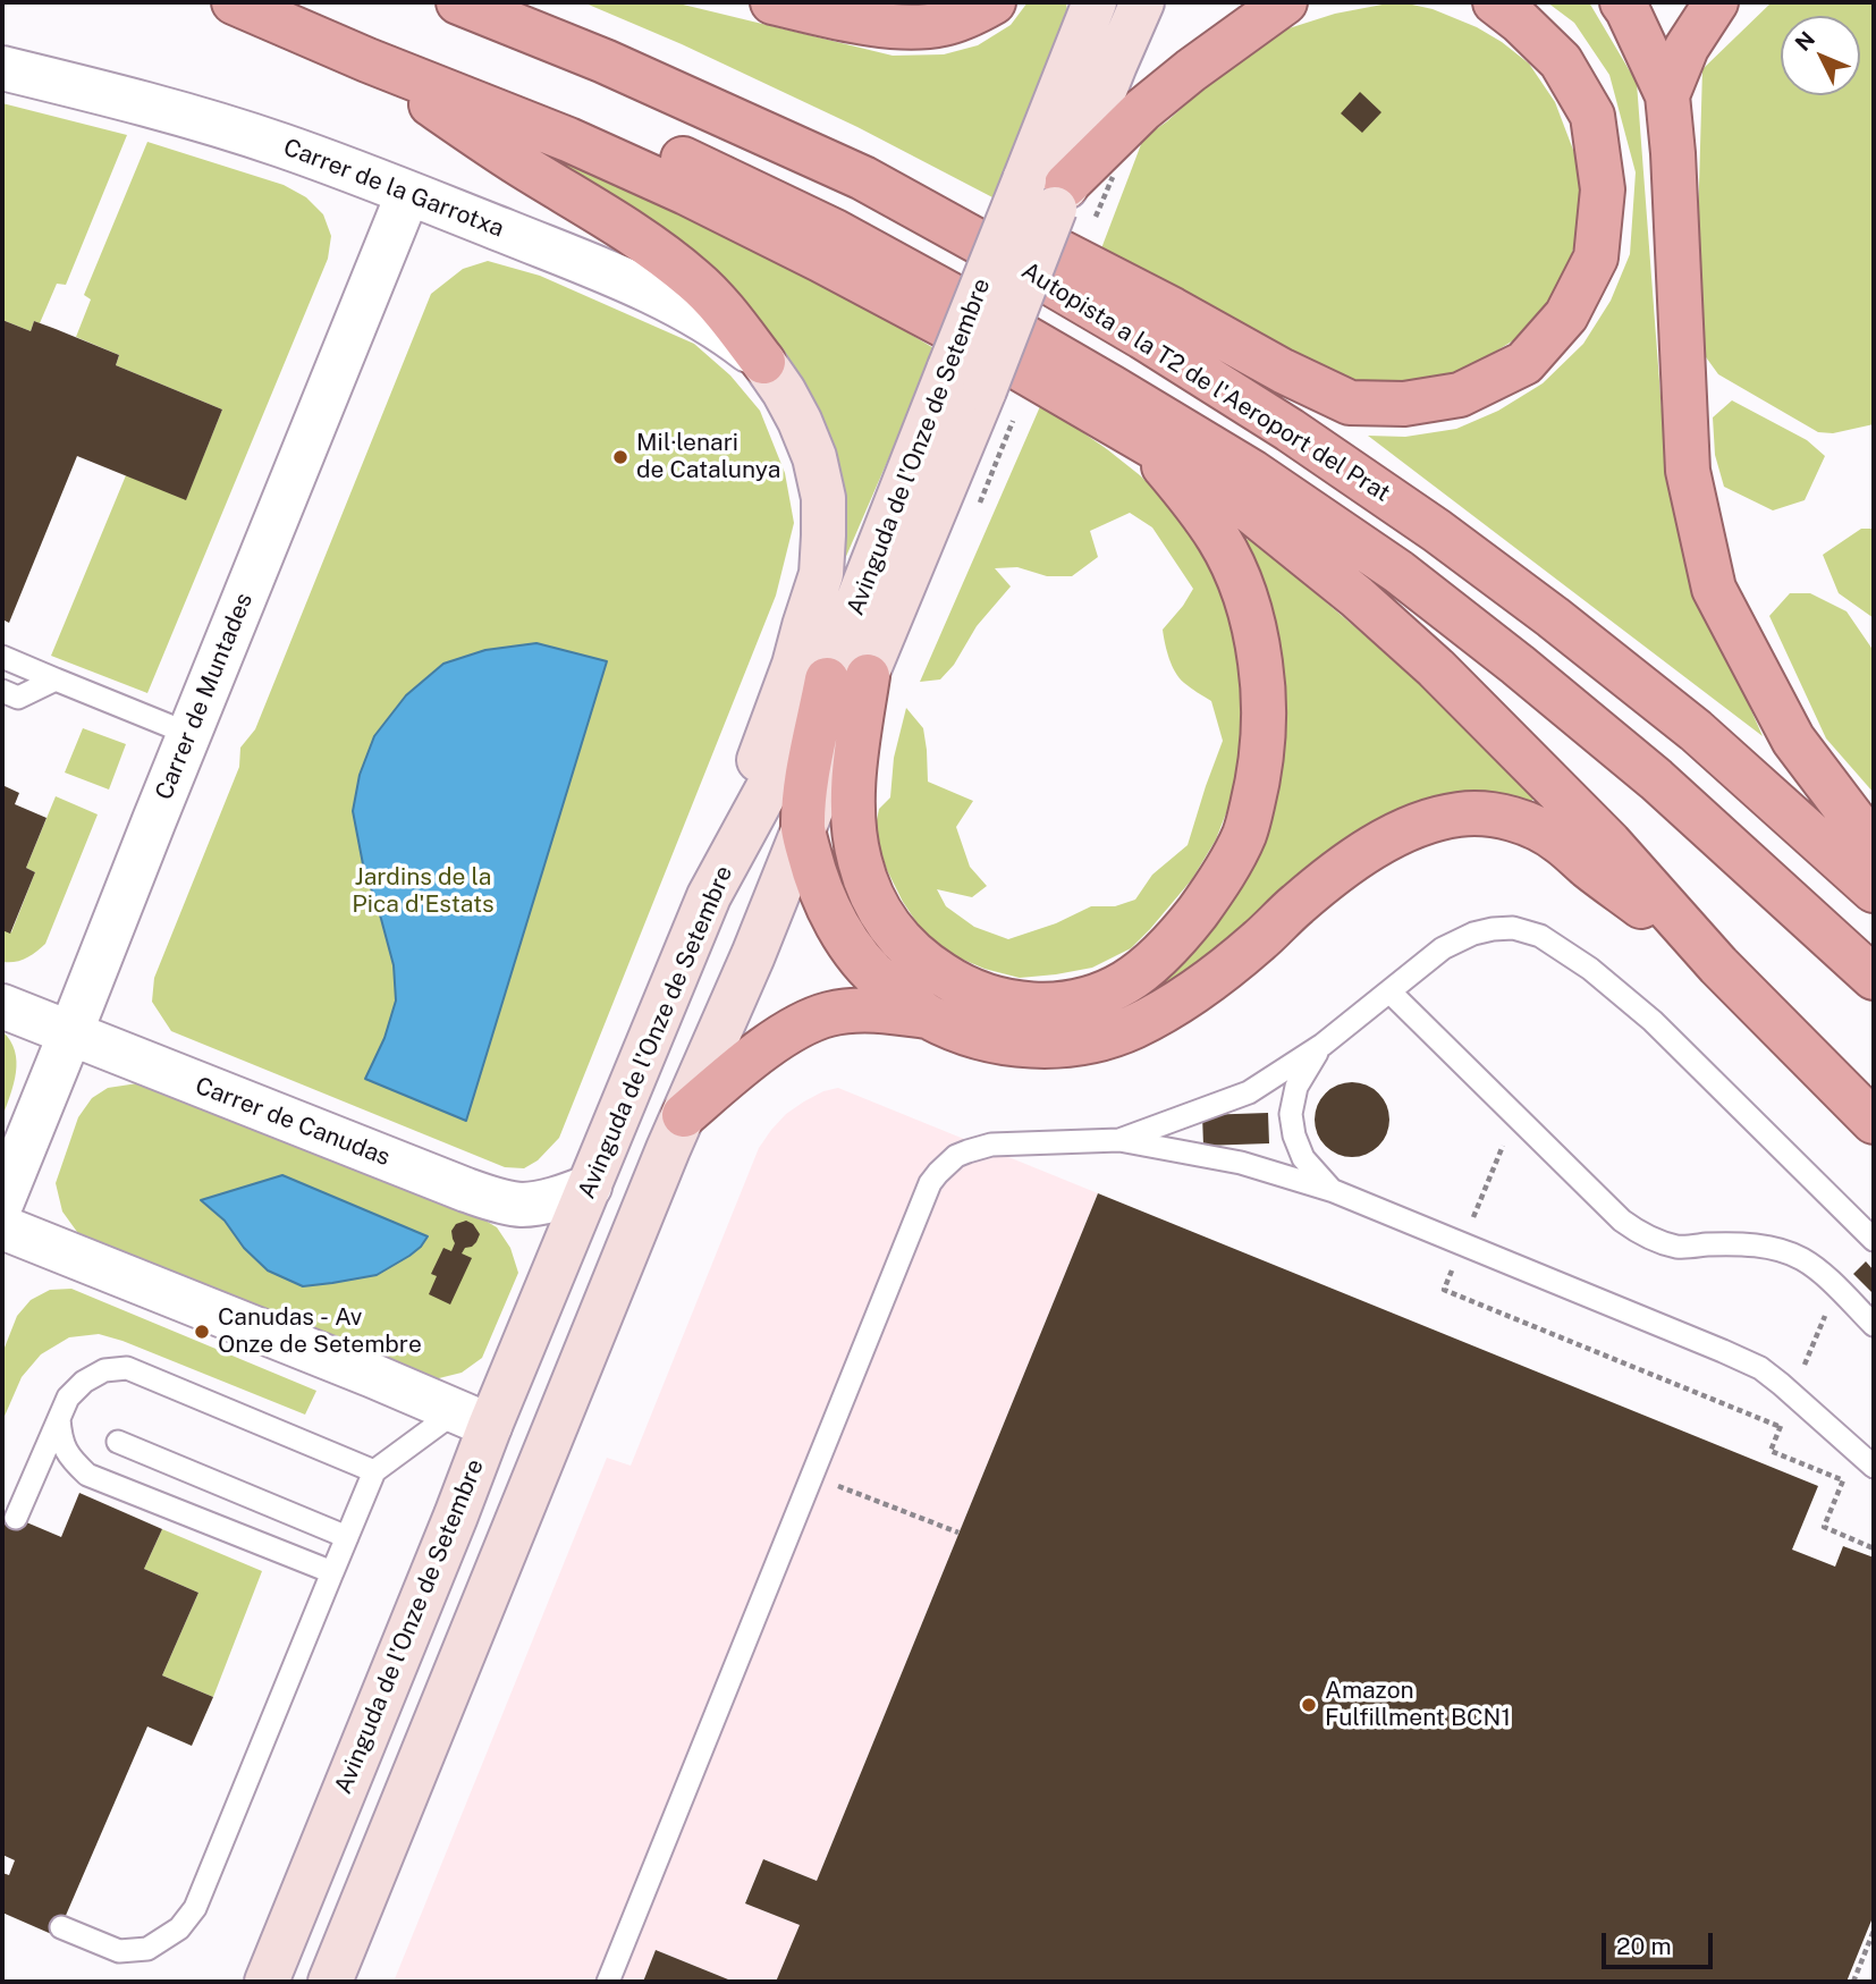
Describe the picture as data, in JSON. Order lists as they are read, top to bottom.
{
  "streets": {
    "highway": ["Autopista a la T2 de l'Aeroport del Prat"],
    "main road": ["Avinguda de l'Onze de Setembre"],
    "street": ["Carrer de la Garrotxa", "Carrer de Muntades", "Carrer de Canudas"]
  },
  "crossings": [
    ["Carrer de la Garrotxa", "Carrer de Muntades"],
    ["Avinguda de l'Onze de Setembre", "Carrer de Canudas"],
    ["Carrer de Muntades", "Carrer de Canudas"]
  ],
  "parks": ["Jardins de la Pica d'Estats"],
  "places": ["Mil·lenari de Catalunya", "Canudas - Av Onze de Setembre", "Amazon Fulfillment BCN1"],
  "scale_bar": "20 m",
  "north": "top left"
}
